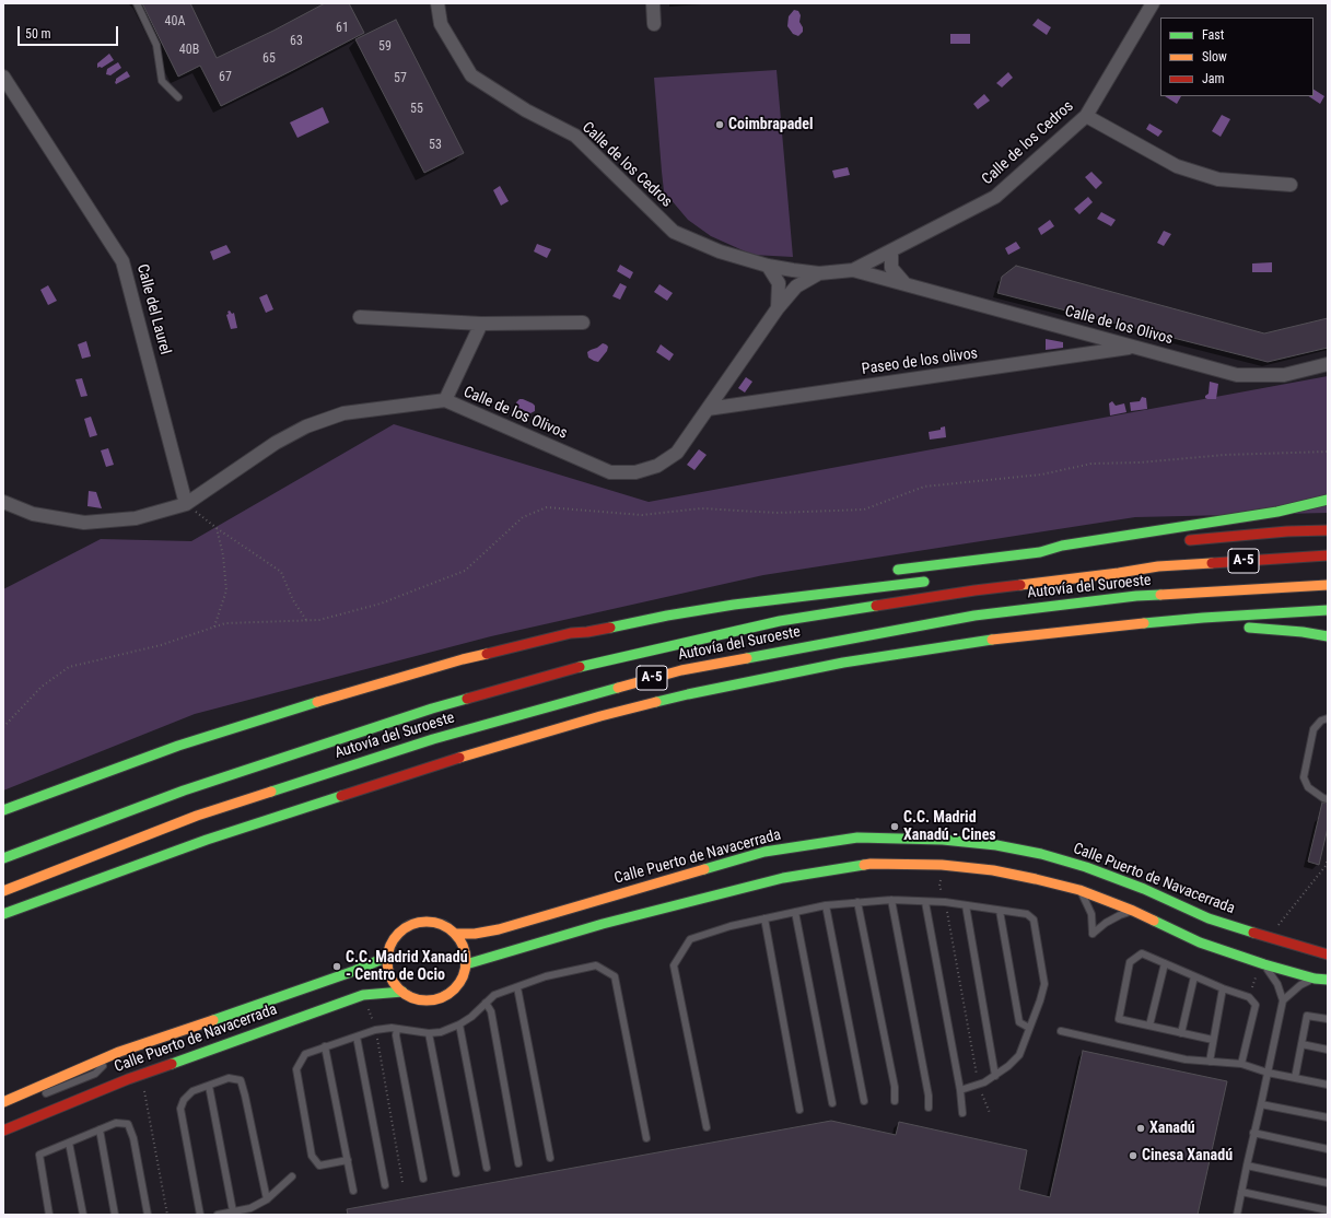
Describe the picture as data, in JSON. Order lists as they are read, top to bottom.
{
  "streets": {
    "main road": ["A-5", "Autovía del Suroeste", "Calle Puerto de Navacerrada"],
    "street": [
      "Calle de los Cedros",
      "Calle del Laurel",
      "Calle de los Olivos",
      "Paseo de los olivos"
    ]
  },
  "crossings": [
    ["Calle de los Cedros", "Calle de los Olivos"],
    ["Calle del Laurel", "Calle de los Olivos"],
    ["Calle de los Olivos", "Paseo de los olivos"]
  ],
  "places": [
    "Coimbrapadel",
    "C.C. Madrid Xanadú - Cines",
    "C.C. Madrid Xanadú - Centro de Ocio",
    "Xanadú",
    "Cinesa Xanadú"
  ],
  "house_numbers": [
    "40A",
    "61",
    "63",
    "59",
    "40B",
    "65",
    "67",
    "57",
    "55",
    "53"
  ],
  "legend": ["Fast", "Slow", "Jam"],
  "scale_bar": "50 m"
}
